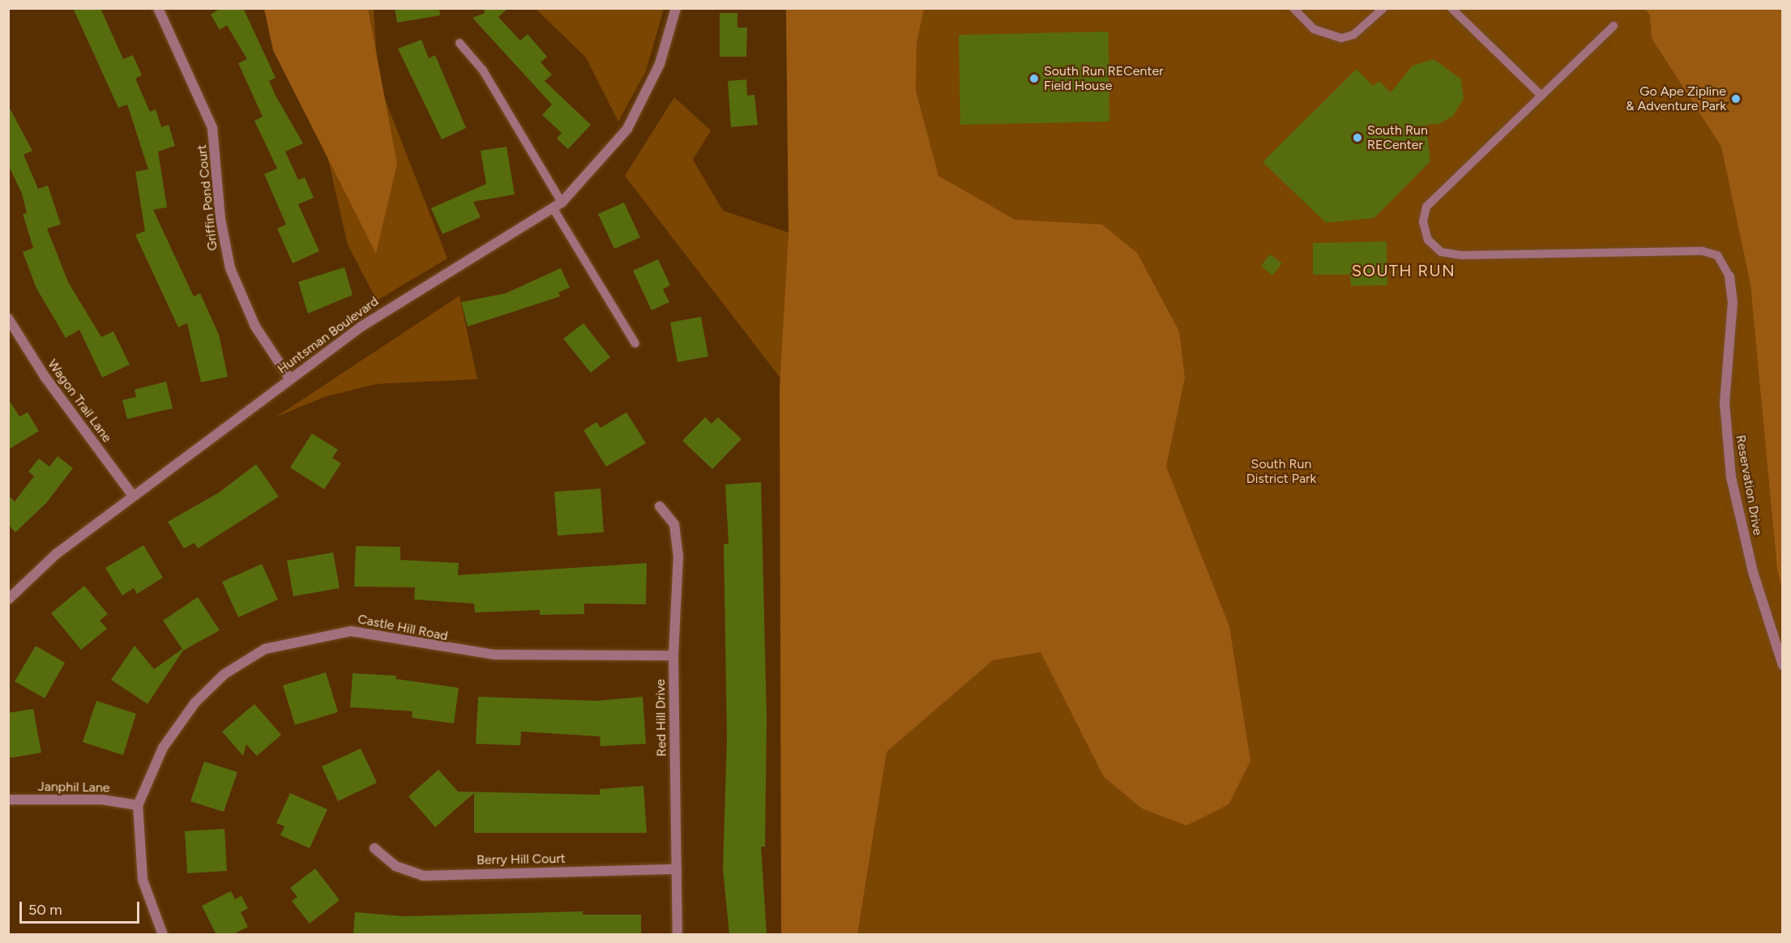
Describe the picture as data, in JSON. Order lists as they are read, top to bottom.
{
  "streets": {
    "street": [
      "Griffin Pond Court",
      "Huntsman Boulevard",
      "Wagon Trail Lane",
      "Reservation Drive",
      "Castle Hill Road",
      "Red Hill Drive",
      "Janphil Lane",
      "Berry Hill Court"
    ]
  },
  "crossings": [
    ["Griffin Pond Court", "Huntsman Boulevard"],
    ["Huntsman Boulevard", "Wagon Trail Lane"],
    ["Castle Hill Road", "Red Hill Drive"],
    ["Castle Hill Road", "Janphil Lane"],
    ["Red Hill Drive", "Berry Hill Court"]
  ],
  "districts": ["SOUTH RUN"],
  "parks": ["South Run District Park"],
  "places": ["South Run RECenter Field House", "Go Ape Zipline & Adventure Park", "South Run RECenter"],
  "scale_bar": "50 m"
}
